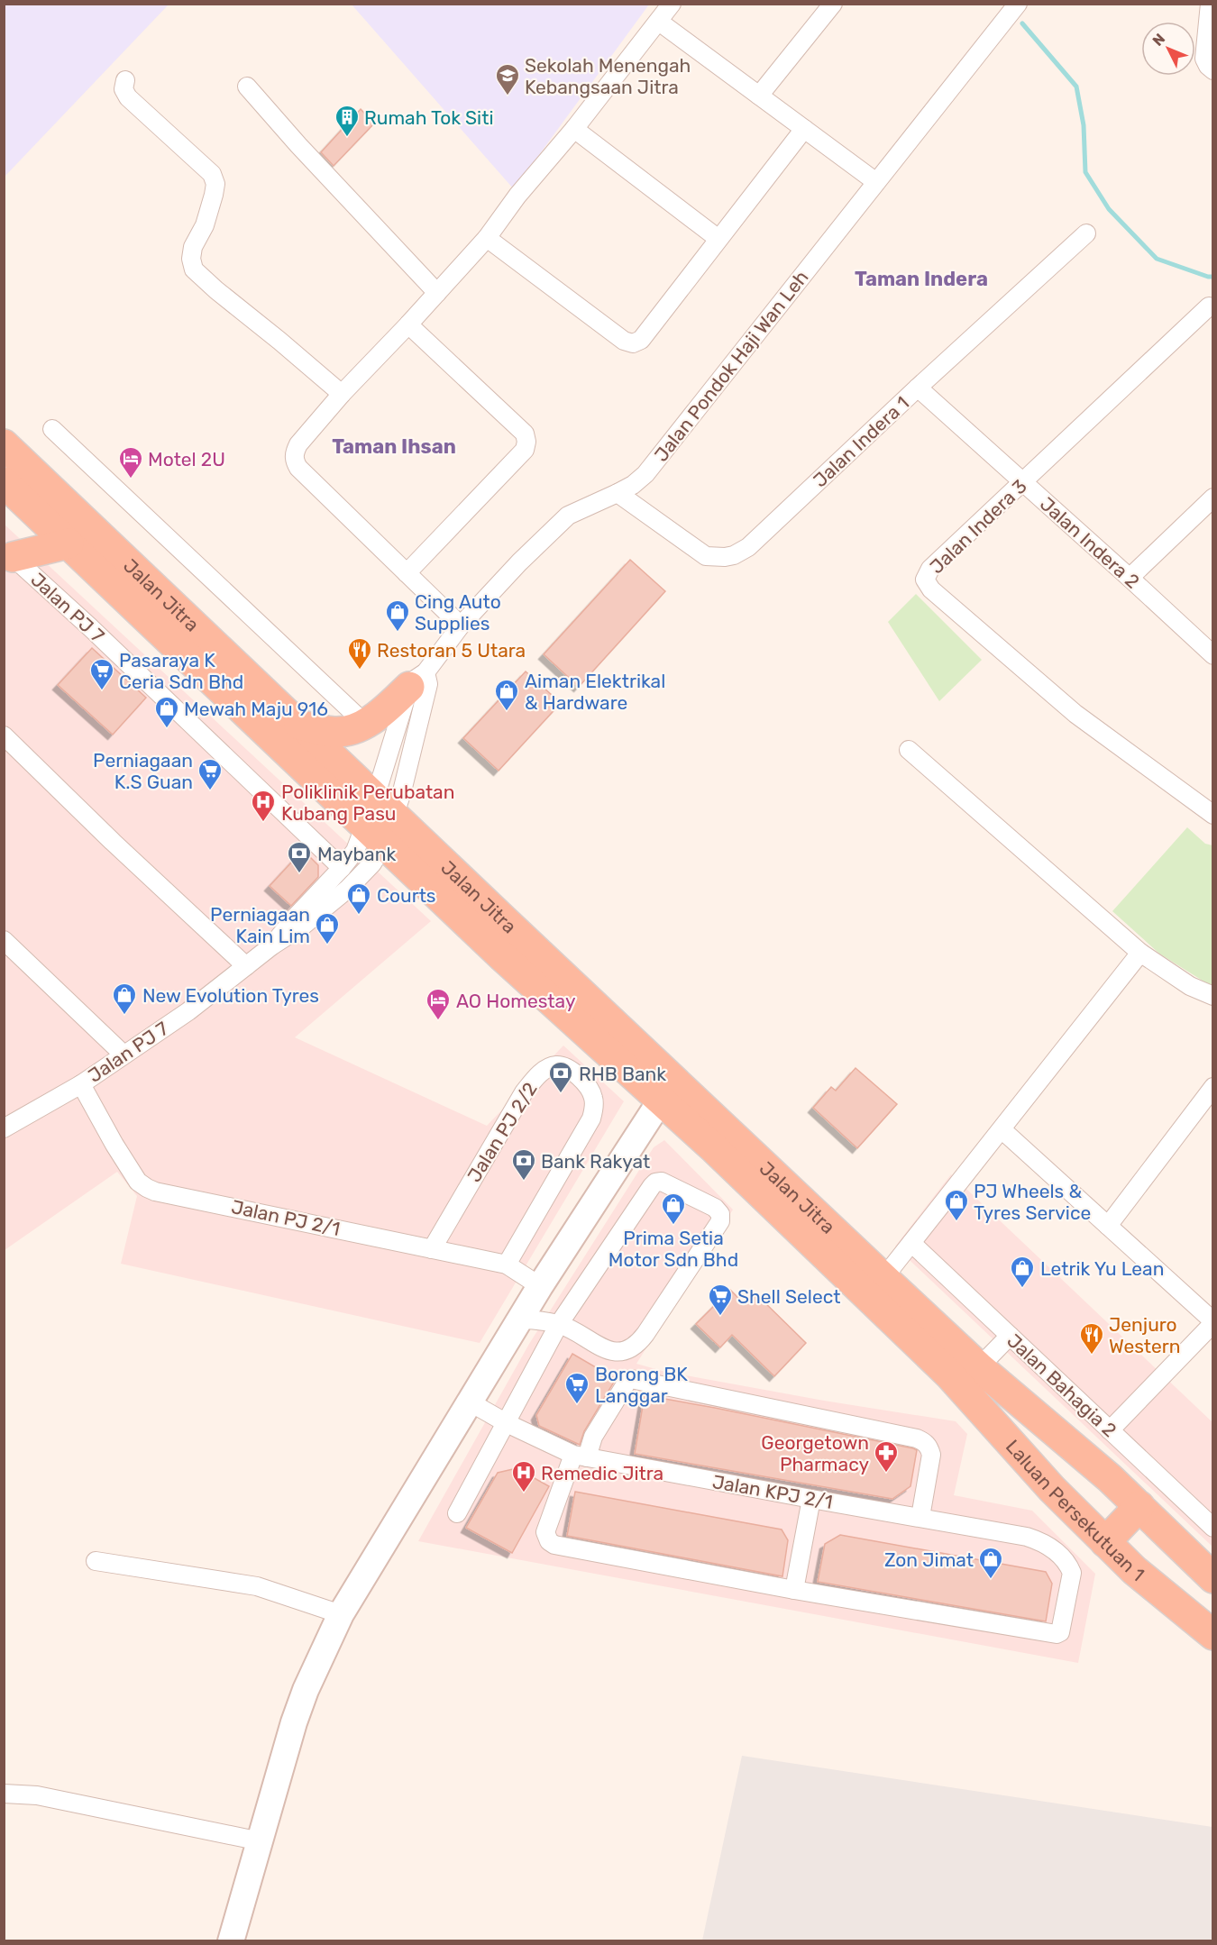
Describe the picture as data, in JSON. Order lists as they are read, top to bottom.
{
  "streets": {
    "highway": ["Jalan Jitra", "Laluan Persekutuan 1"],
    "street": [
      "Jalan Pondok Haji Wan Leh",
      "Jalan Indera 1",
      "Jalan Indera 3",
      "Jalan Indera 2",
      "Jalan PJ 7",
      "Jalan PJ 2/2",
      "Jalan PJ 2/1",
      "Jalan Bahagia 2",
      "Jalan KPJ 2/1"
    ]
  },
  "crossings": [
    ["Jalan Pondok Haji Wan Leh", "Jalan Indera 1"],
    ["Jalan Pondok Haji Wan Leh", "Jalan Jitra"],
    ["Jalan Indera 1", "Jalan Indera 2"],
    ["Jalan Indera 3", "Jalan Indera 2"],
    ["Jalan Jitra", "Laluan Persekutuan 1"],
    ["Jalan PJ 7", "Jalan PJ 2/1"],
    ["Jalan PJ 2/2", "Jalan PJ 2/1"]
  ],
  "districts": ["Taman Indera", "Taman Ihsan"],
  "places": {
    "school or university": ["Sekolah Menengah Kebangsaan Jitra"],
    "building": ["Rumah Tok Siti"],
    "hotel": ["Motel 2U", "AO Homestay"],
    "shop": [
      "Cing Auto Supplies",
      "Aiman Elektrikal & Hardware",
      "Mewah Maju 916",
      "Courts",
      "Perniagaan Kain Lim",
      "New Evolution Tyres",
      "PJ Wheels & Tyres Service",
      "Prima Setia Motor Sdn Bhd",
      "Letrik Yu Lean",
      "Zon Jimat"
    ],
    "restaurant": ["Restoran 5 Utara", "Jenjuro Western"],
    "supermarket": [
      "Pasaraya K Ceria Sdn Bhd",
      "Perniagaan K.S Guan",
      "Shell Select",
      "Borong BK Langgar"
    ],
    "hospital": ["Poliklinik Perubatan Kubang Pasu", "Remedic Jitra"],
    "bank": ["Maybank", "RHB Bank", "Bank Rakyat"],
    "pharmacy": ["Georgetown Pharmacy"]
  },
  "north": "top left"
}
